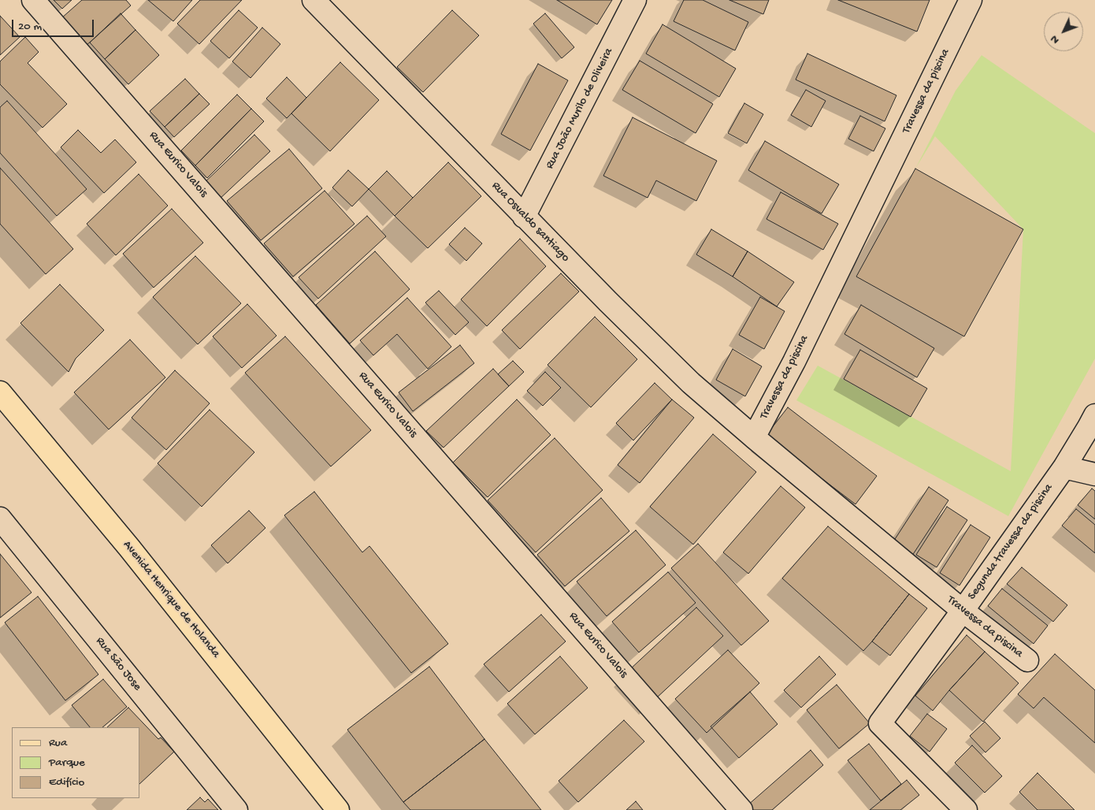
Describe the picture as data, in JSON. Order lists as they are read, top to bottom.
{
  "streets": {
    "main road": ["Avenida Henrique de Holanda"],
    "street": [
      "Travessa da piscina",
      "Rua João Murilo de Oliveira",
      "Rua Eurico Valois",
      "Rua Osvaldo santiago",
      "Segunda travessa da piscina",
      "Rua São Jose"
    ]
  },
  "crossings": [
    ["Travessa da piscina", "Rua Osvaldo santiago"],
    ["Travessa da piscina", "Segunda travessa da piscina"],
    ["Rua João Murilo de Oliveira", "Rua Osvaldo santiago"]
  ],
  "legend": ["Rua", "Parque", "Edifício"],
  "scale_bar": "20 m",
  "north": "bottom left"
}
